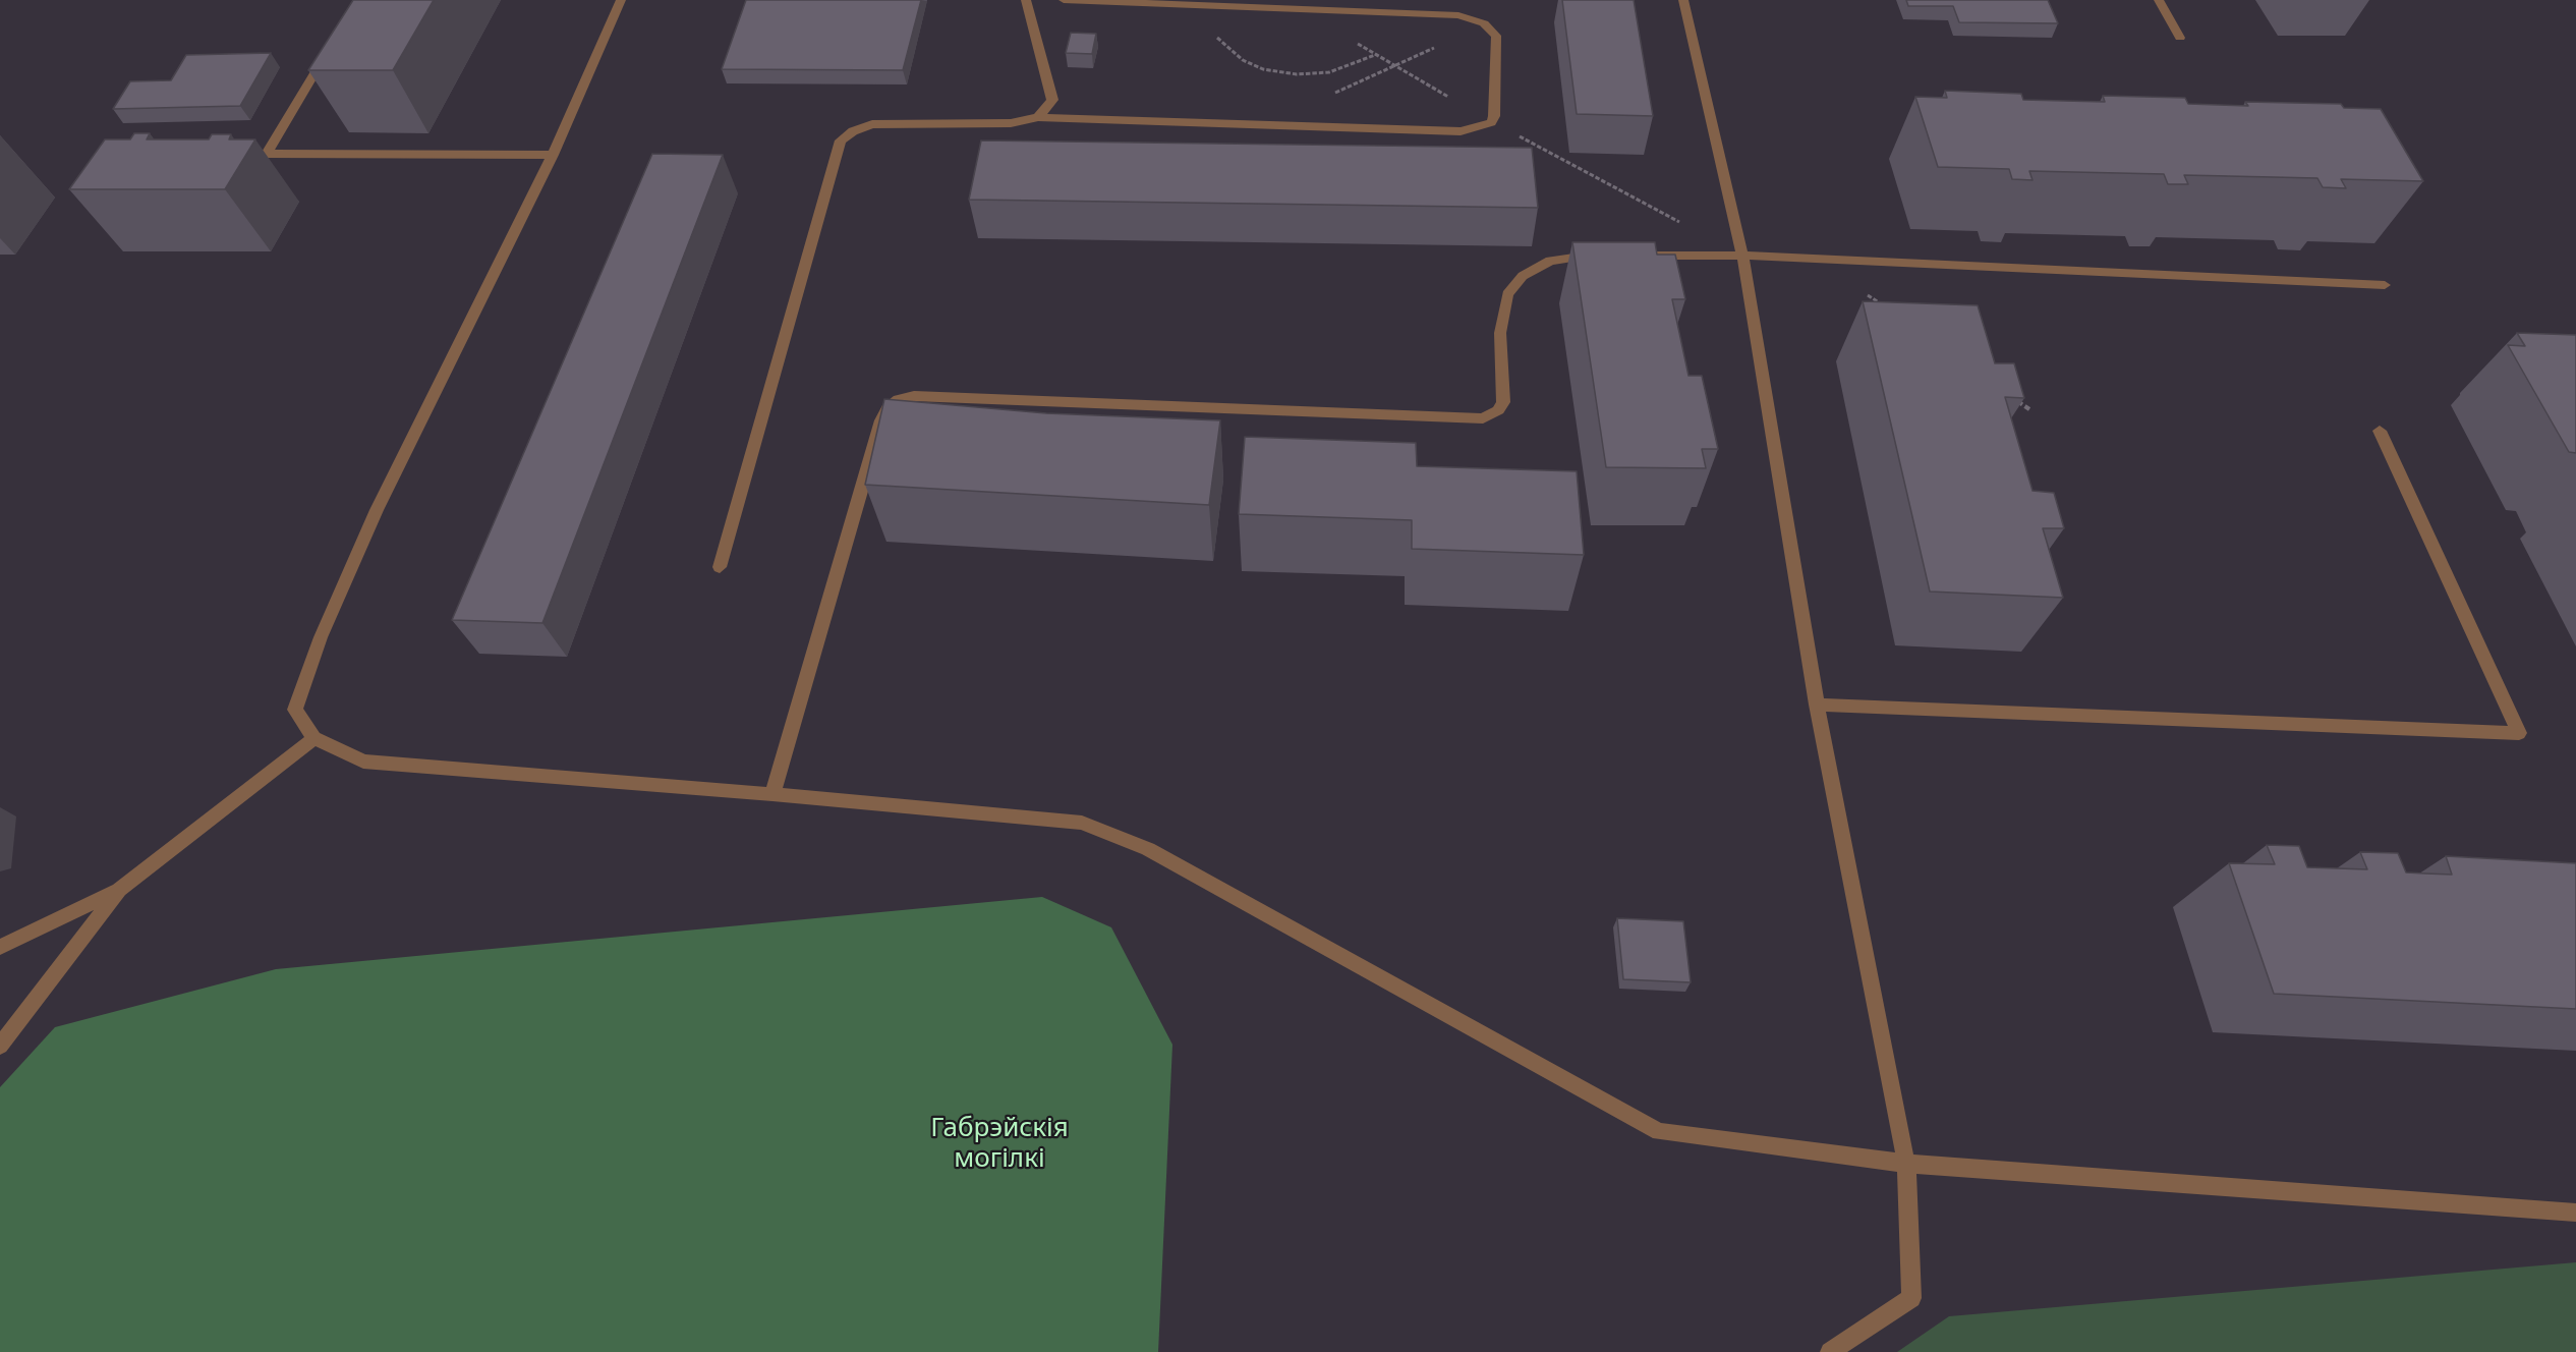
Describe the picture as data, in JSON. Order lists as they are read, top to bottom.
{
  "parks": ["Габрэйскія могілкі"]
}
